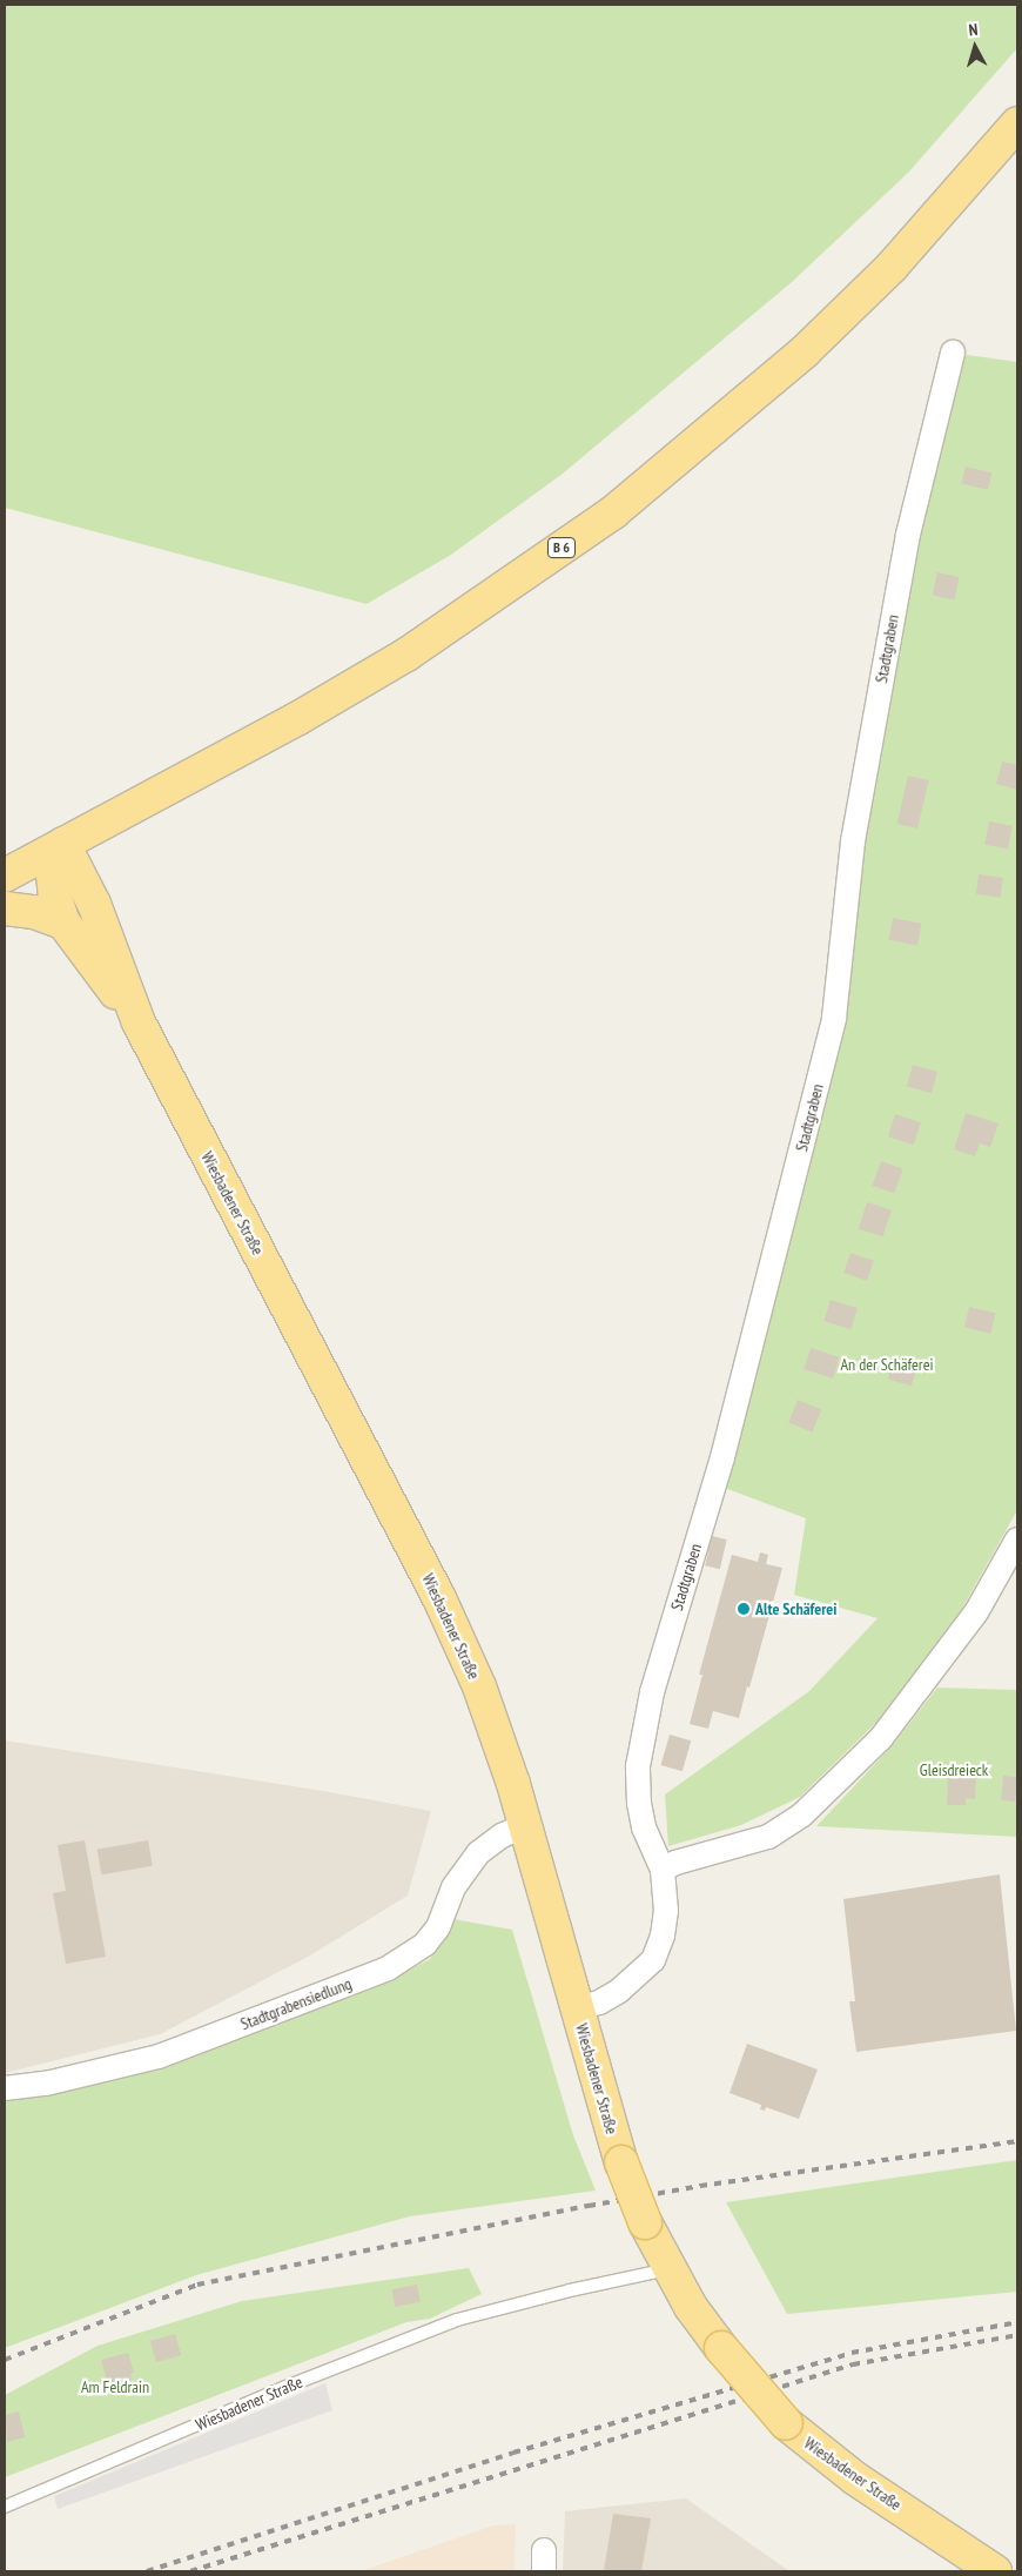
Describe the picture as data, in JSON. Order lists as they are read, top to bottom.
{
  "streets": {
    "main road": ["B 6", "Wiesbadener Straße"],
    "street": ["Stadtgraben", "Stadtgrabensiedlung"]
  },
  "crossings": [
    ["B 6", "Wiesbadener Straße"],
    ["Stadtgraben", "Wiesbadener Straße"],
    ["Wiesbadener Straße", "Stadtgrabensiedlung"]
  ],
  "parks": ["An der Schäferei", "Gleisdreieck", "Am Feldrain"],
  "places": ["Alte Schäferei"],
  "north": "top"
}
